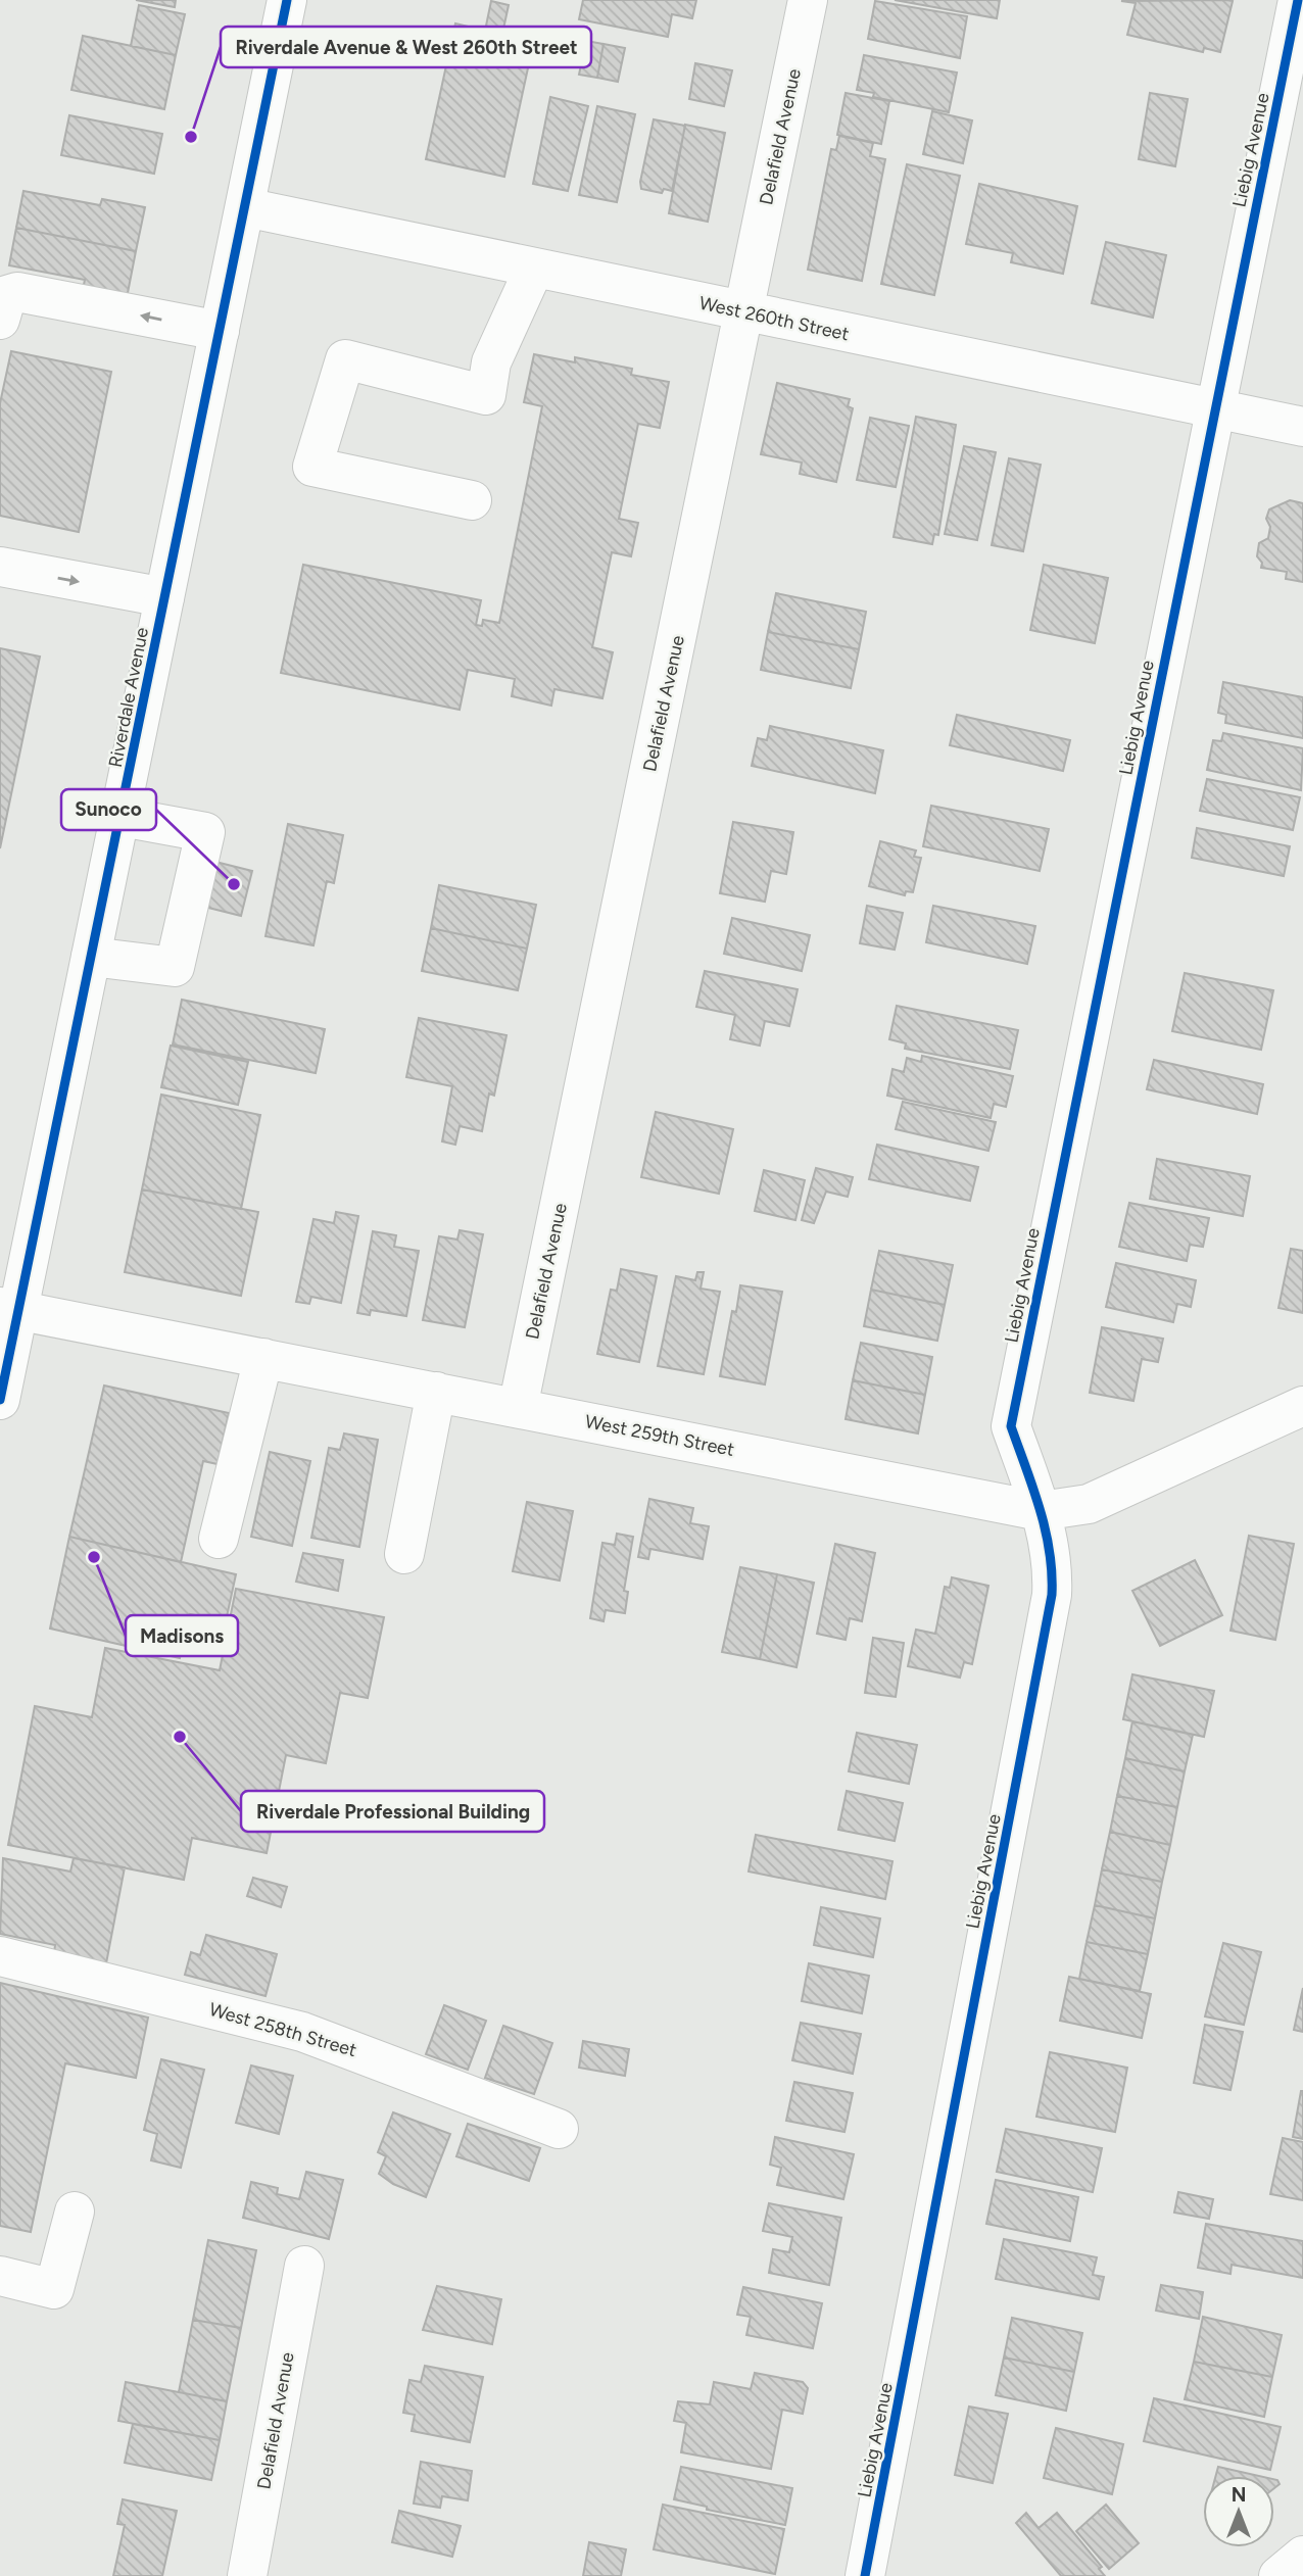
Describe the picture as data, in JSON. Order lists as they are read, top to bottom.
{
  "streets": {
    "street": [
      "Delafield Avenue",
      "Liebig Avenue",
      "West 260th Street",
      "Riverdale Avenue",
      "West 259th Street",
      "West 258th Street"
    ]
  },
  "crossings": [
    ["Delafield Avenue", "West 260th Street"],
    ["Delafield Avenue", "West 259th Street"],
    ["Liebig Avenue", "West 260th Street"],
    ["Liebig Avenue", "West 259th Street"],
    ["West 260th Street", "Riverdale Avenue"],
    ["Riverdale Avenue", "West 259th Street"]
  ],
  "places": [
    "Riverdale Avenue & West 260th Street",
    "Sunoco",
    "Madisons",
    "Riverdale Professional Building"
  ],
  "north": "top"
}
